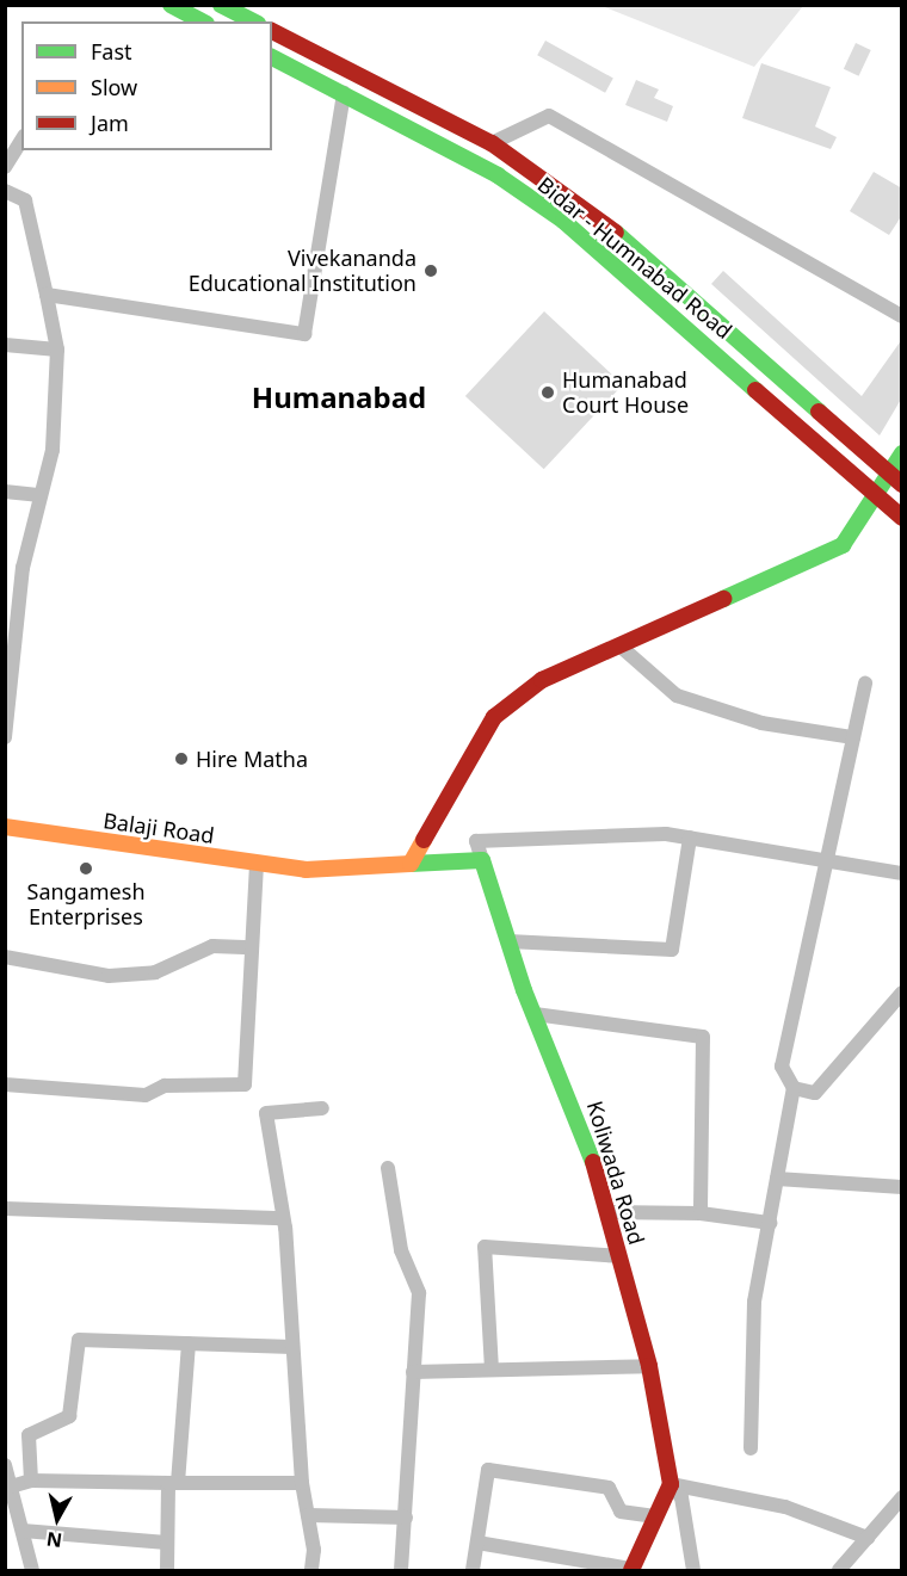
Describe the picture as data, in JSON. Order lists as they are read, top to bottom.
{
  "streets": {
    "street": ["Bidar - Humnabad Road", "Balaji Road", "Koliwada Road"]
  },
  "districts": ["Humanabad"],
  "places": [
    "Vivekananda Educational Institution",
    "Humanabad Court House",
    "Hire Matha",
    "Sangamesh Enterprises"
  ],
  "legend": ["Fast", "Slow", "Jam"],
  "north": "bottom"
}
